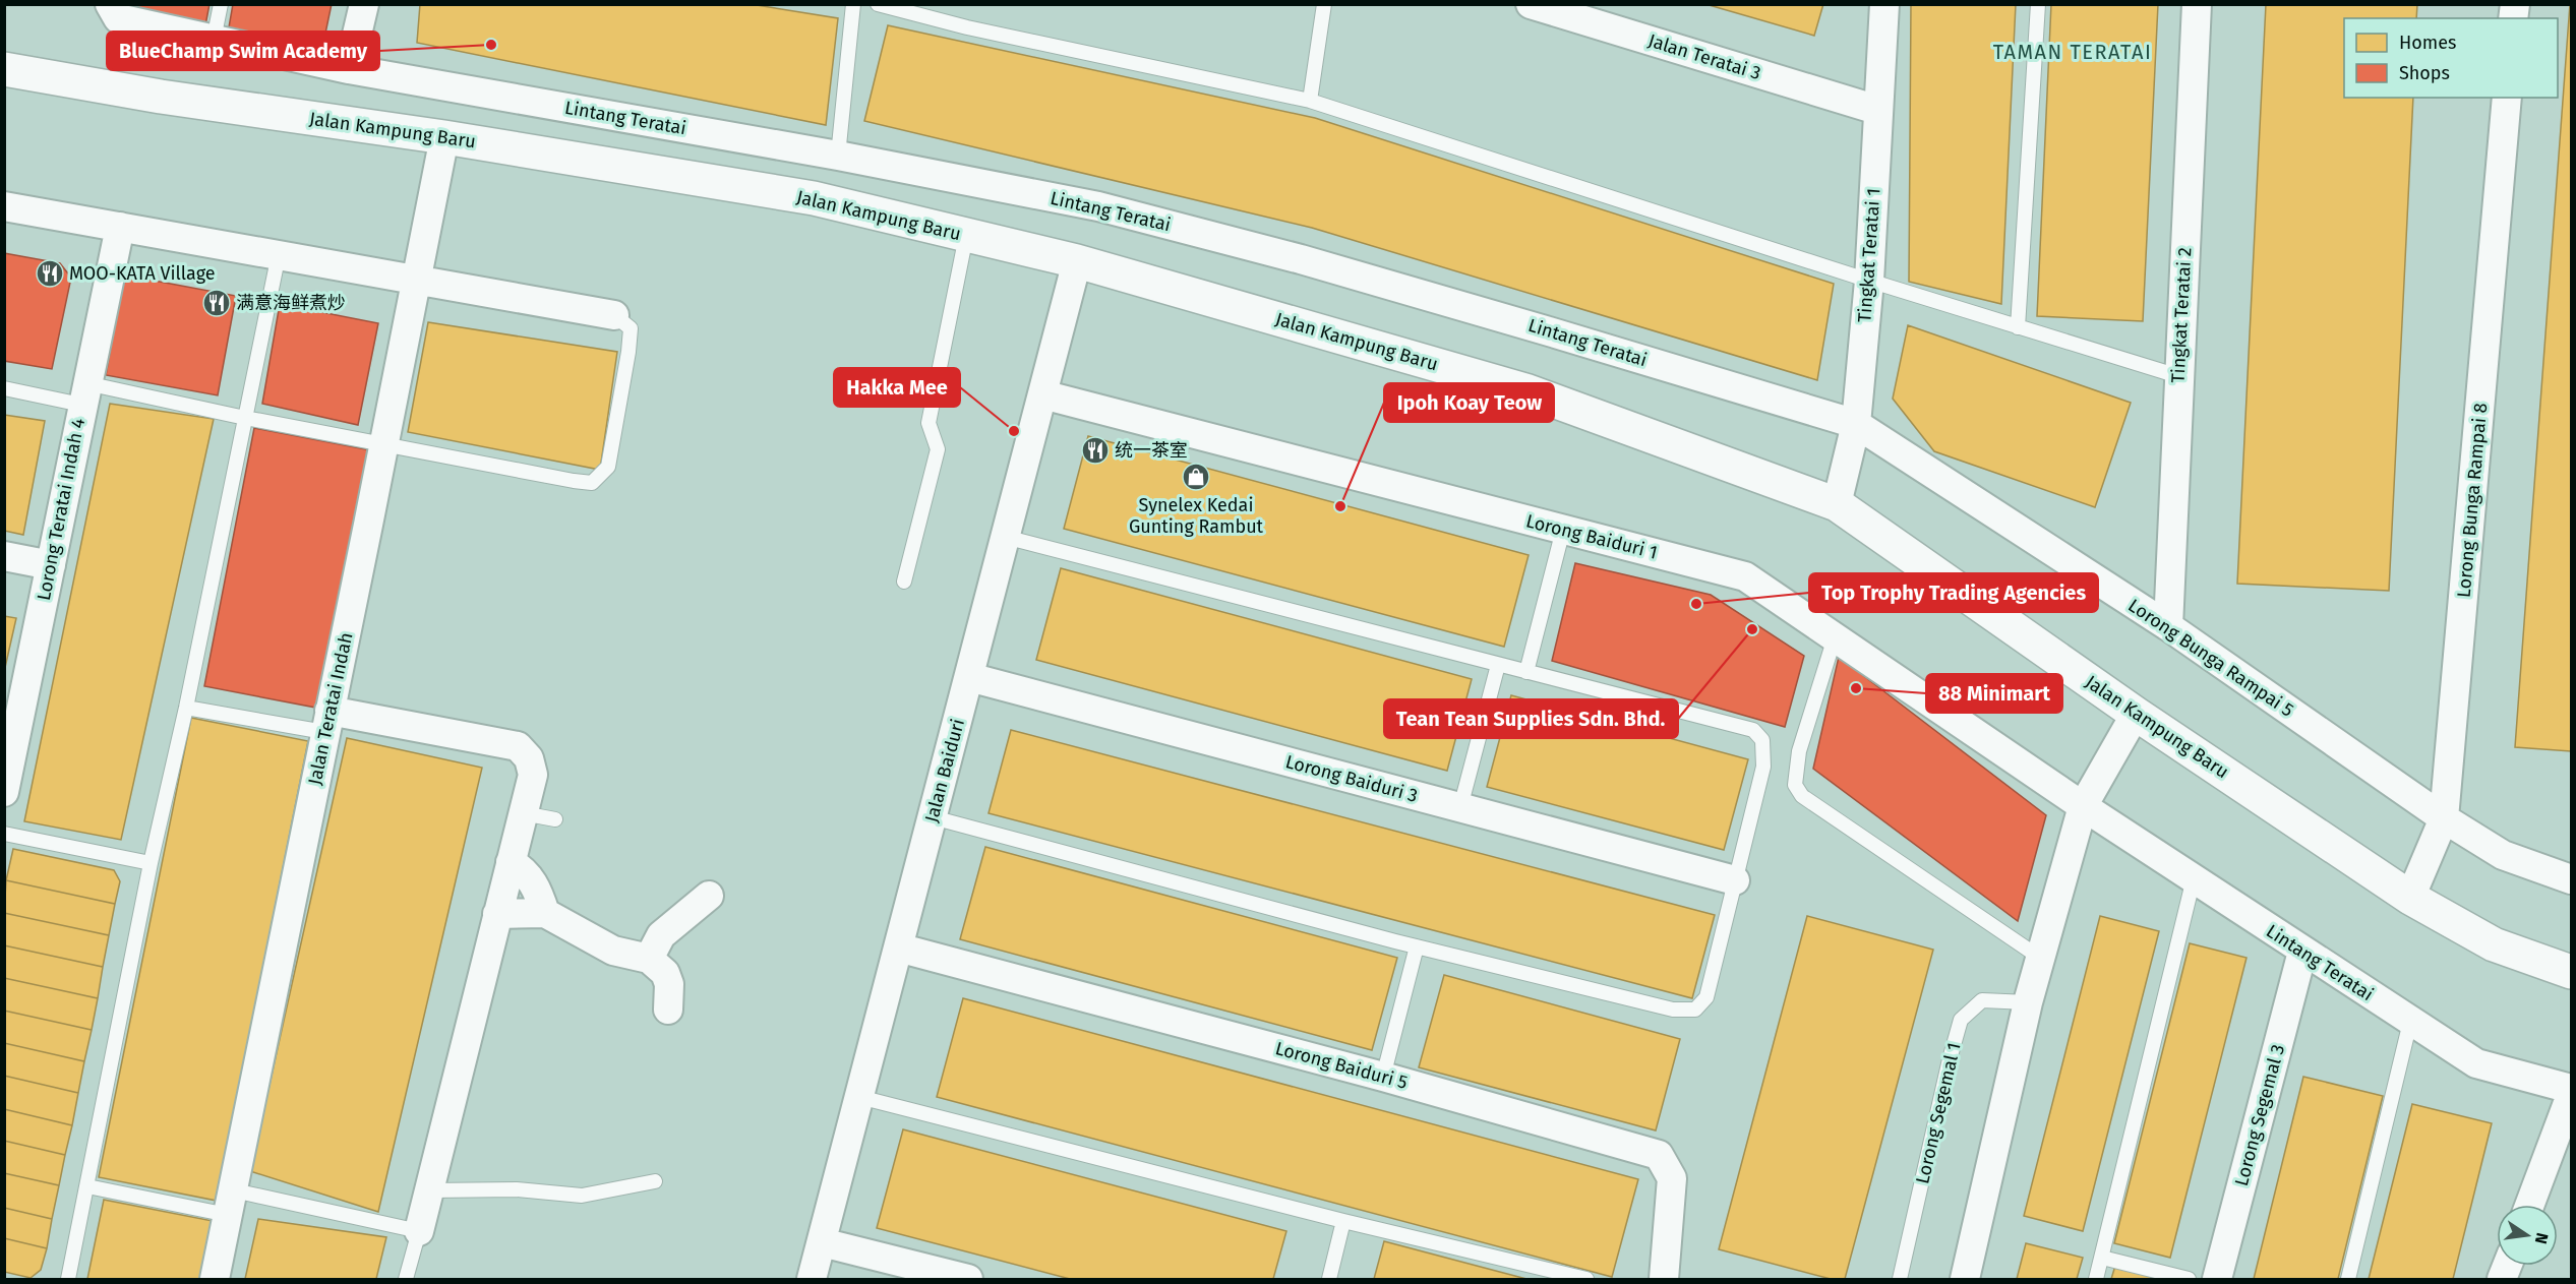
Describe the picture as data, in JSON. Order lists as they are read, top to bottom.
{
  "streets": {
    "street": [
      "Jalan Teratai 3",
      "Lintang Teratai",
      "Jalan Kampung Baru",
      "Tingkat Teratai 1",
      "Tingkat Teratai 2",
      "Lorong Bunga Rampai 8",
      "Lorong Teratai Indah 4",
      "Lorong Baiduri 1",
      "Lorong Bunga Rampai 5",
      "Jalan Teratai Indah",
      "Jalan Baiduri",
      "Lorong Baiduri 3",
      "Lorong Baiduri 5",
      "Lorong Segemal 3"
    ],
    "lane": ["Lorong Segemal 1"]
  },
  "crossings": [
    ["Jalan Teratai 3", "Tingkat Teratai 1"],
    ["Lintang Teratai", "Tingkat Teratai 1"],
    ["Lintang Teratai", "Lorong Baiduri 1"],
    ["Lintang Teratai", "Lorong Bunga Rampai 5"],
    ["Lintang Teratai", "Lorong Segemal 3"],
    ["Jalan Kampung Baru", "Tingkat Teratai 1"],
    ["Jalan Kampung Baru", "Lorong Bunga Rampai 8"],
    ["Jalan Kampung Baru", "Jalan Teratai Indah"],
    ["Jalan Kampung Baru", "Jalan Baiduri"],
    ["Tingkat Teratai 1", "Lorong Bunga Rampai 5"],
    ["Tingkat Teratai 2", "Lorong Bunga Rampai 5"],
    ["Lorong Bunga Rampai 8", "Lorong Bunga Rampai 5"],
    ["Lorong Baiduri 1", "Jalan Baiduri"],
    ["Jalan Baiduri", "Lorong Baiduri 3"],
    ["Jalan Baiduri", "Lorong Baiduri 5"]
  ],
  "districts": ["TAMAN TERATAI"],
  "places": {
    "other": [
      "BlueChamp Swim Academy",
      "Hakka Mee",
      "Ipoh Koay Teow",
      "Top Trophy Trading Agencies",
      "Tean Tean Supplies Sdn. Bhd.",
      "88 Minimart"
    ],
    "restaurant": ["MOO-KATA Village", "满意海鲜煮炒", "统一茶室"],
    "shop": ["Synelex Kedai Gunting Rambut"]
  },
  "legend": ["Homes", "Shops"],
  "north": "right"
}
